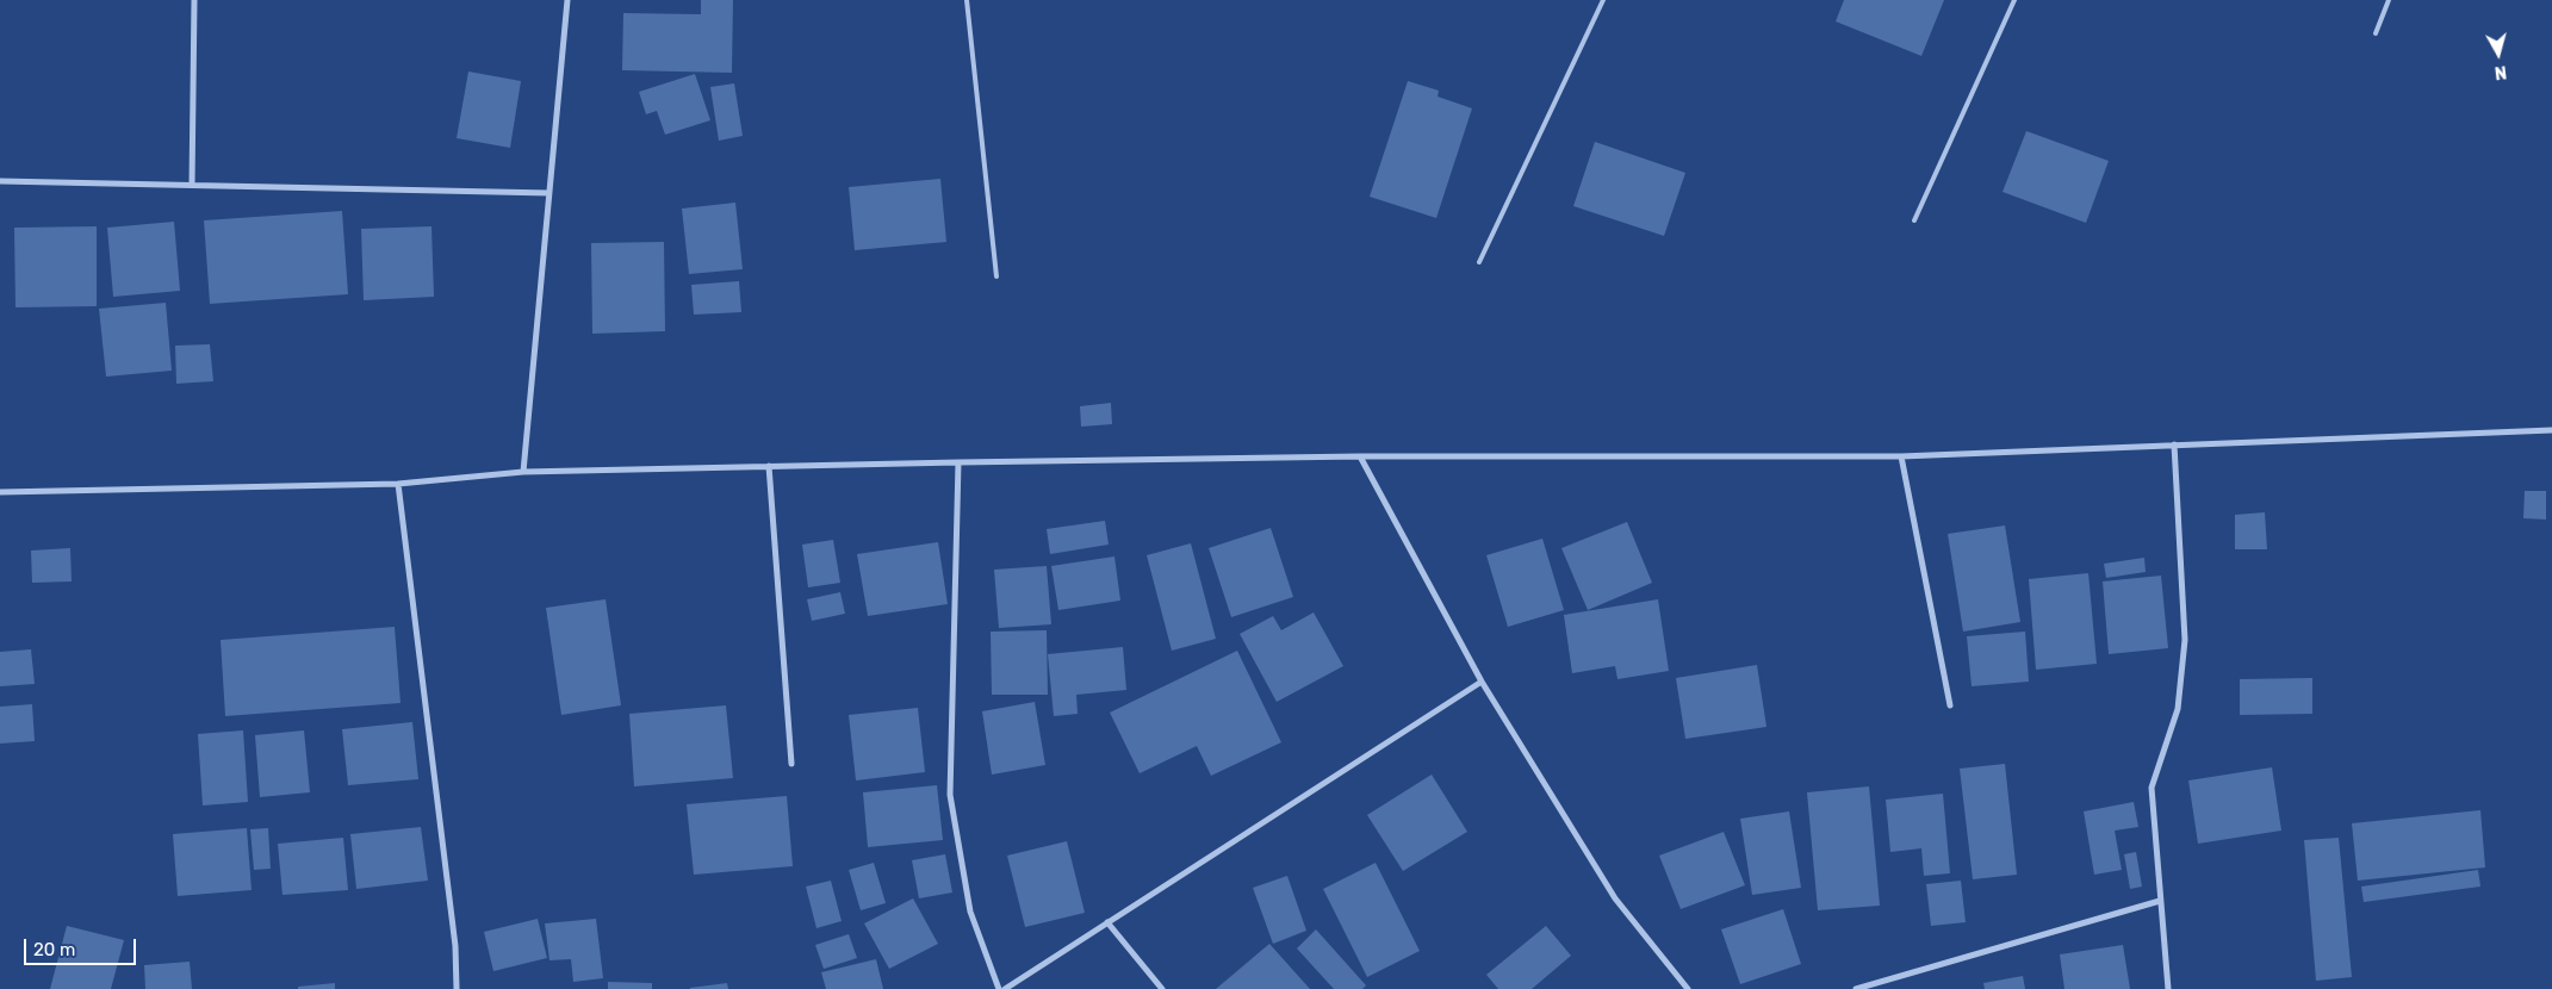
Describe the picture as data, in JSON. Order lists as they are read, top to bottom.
{
  "scale_bar": "20 m",
  "north": "bottom"
}
